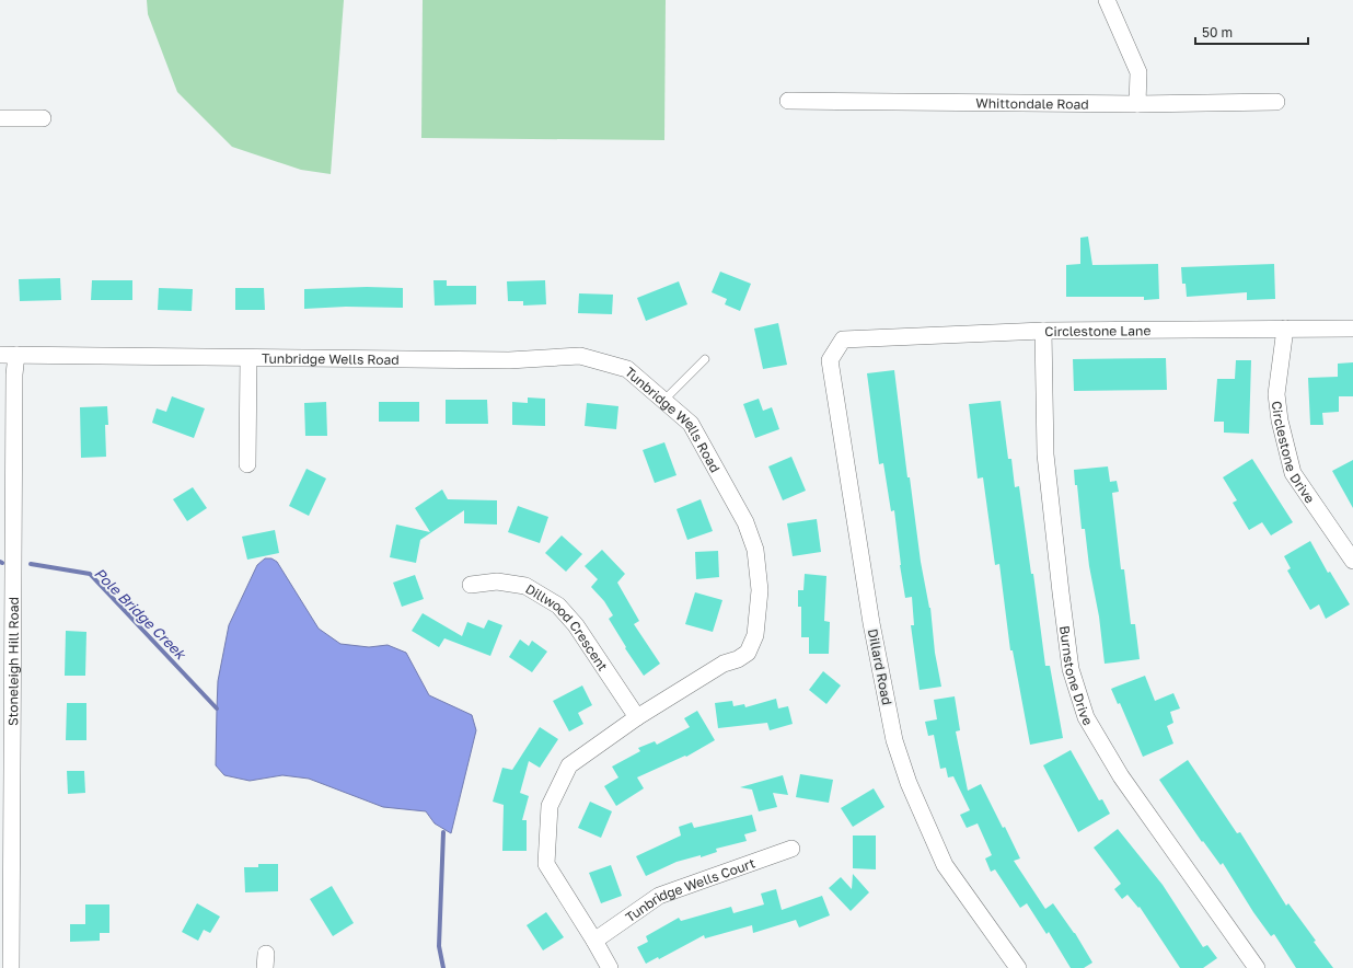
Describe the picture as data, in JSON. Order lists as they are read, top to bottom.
{
  "streets": {
    "street": [
      "Whittondale Road",
      "Circlestone Lane",
      "Tunbridge Wells Road",
      "Circlestone Drive",
      "Dillwood Crescent",
      "Stoneleigh Hill Road",
      "Dillard Road",
      "Burnstone Drive",
      "Tunbridge Wells Court"
    ]
  },
  "crossings": [
    ["Circlestone Lane", "Circlestone Drive"],
    ["Circlestone Lane", "Dillard Road"],
    ["Circlestone Lane", "Burnstone Drive"],
    ["Tunbridge Wells Road", "Dillwood Crescent"],
    ["Tunbridge Wells Road", "Stoneleigh Hill Road"],
    ["Tunbridge Wells Road", "Tunbridge Wells Court"]
  ],
  "water": ["Pole Bridge Creek"],
  "scale_bar": "50 m"
}
